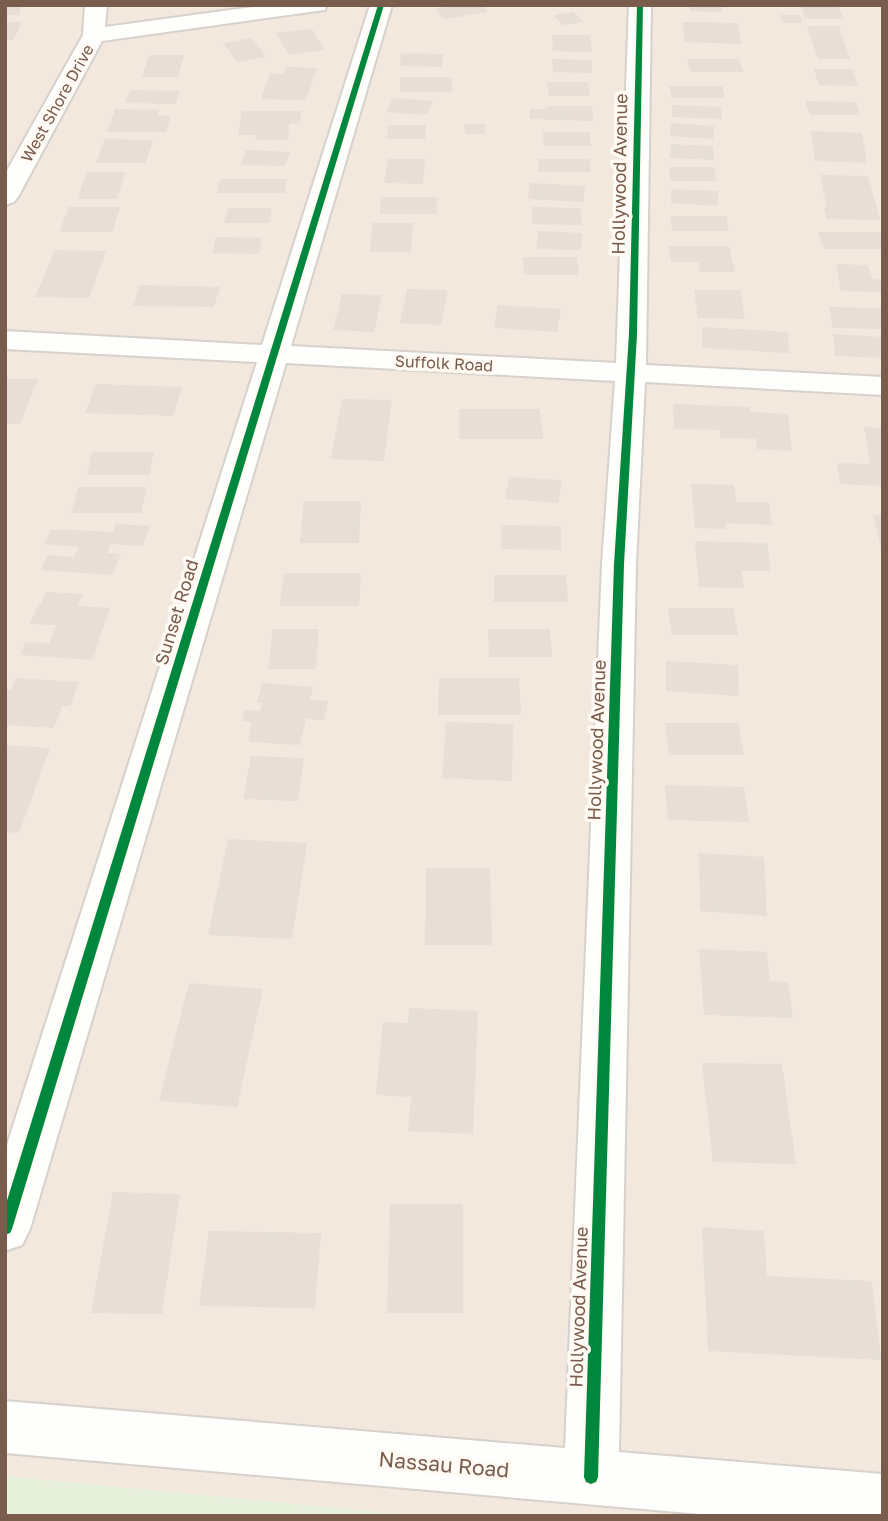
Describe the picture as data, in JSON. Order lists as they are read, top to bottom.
{
  "streets": {
    "street": [
      "West Shore Drive",
      "Hollywood Avenue",
      "Suffolk Road",
      "Sunset Road",
      "Nassau Road"
    ]
  },
  "crossings": [
    ["Hollywood Avenue", "Suffolk Road"],
    ["Hollywood Avenue", "Nassau Road"],
    ["Suffolk Road", "Sunset Road"]
  ]
}
